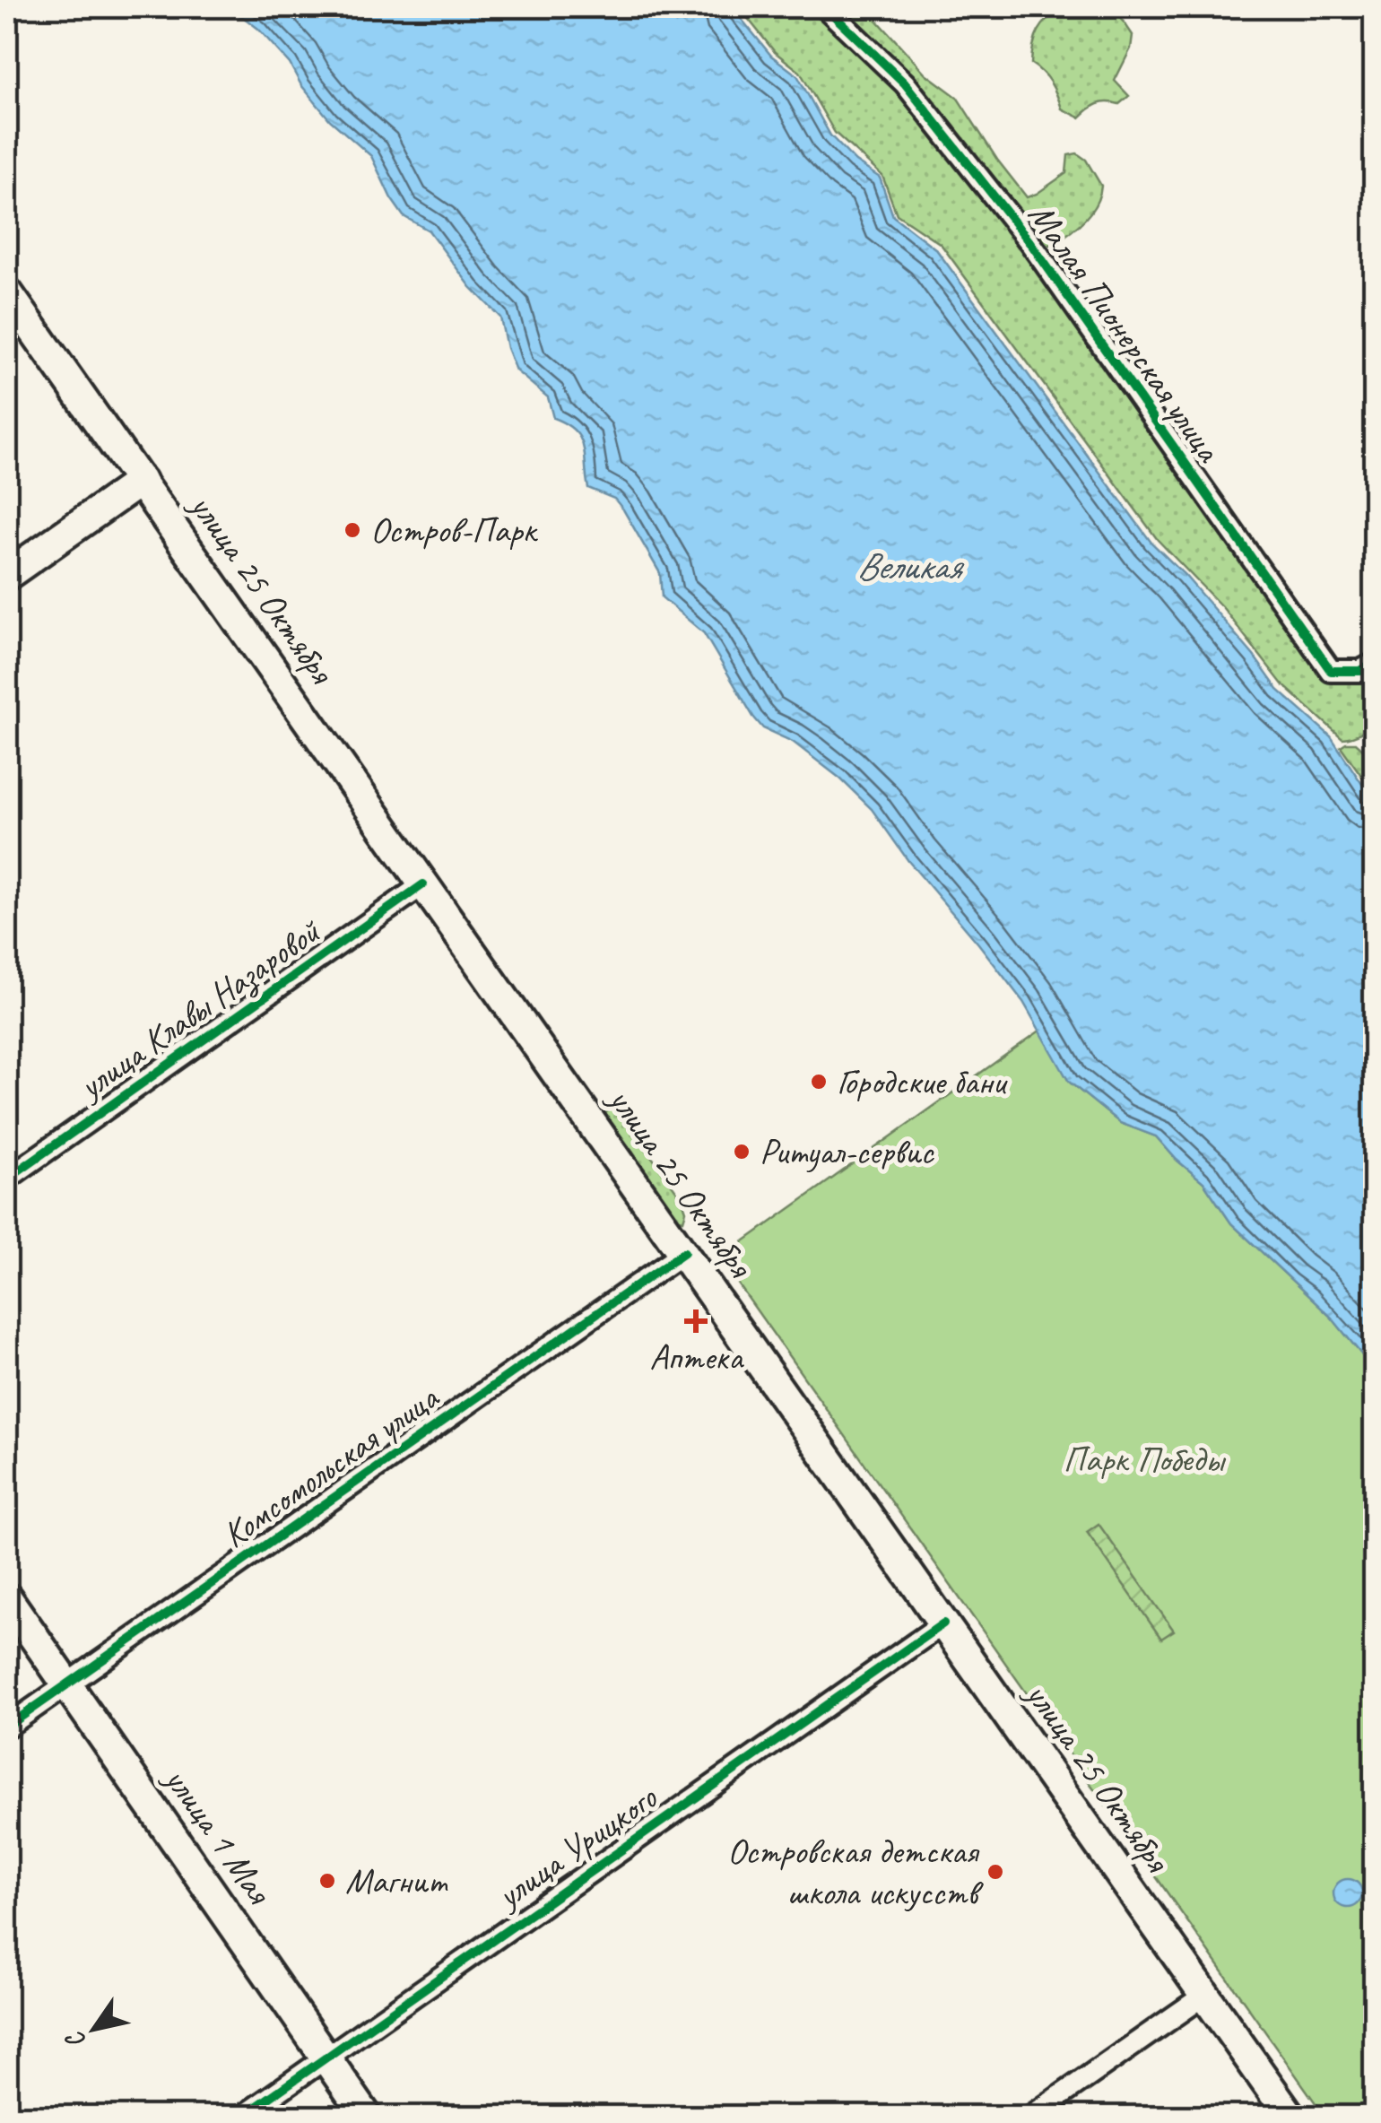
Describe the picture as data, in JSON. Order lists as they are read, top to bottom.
{
  "streets": {
    "main road": ["улица 25 Октября", "улица 1 Мая"],
    "street": [
      "Малая Пионерская улица",
      "улица Клавы Назаровой",
      "Комсомольская улица",
      "улица Урицкого"
    ]
  },
  "crossings": [
    ["улица 25 Октября", "улица Клавы Назаровой"],
    ["улица 25 Октября", "Комсомольская улица"],
    ["улица 25 Октября", "улица Урицкого"],
    ["Комсомольская улица", "улица 1 Мая"],
    ["улица 1 Мая", "улица Урицкого"]
  ],
  "water": ["Великая"],
  "parks": ["Парк Победы"],
  "places": {
    "other": [
      "Остров-Парк",
      "Городские бани",
      "Ритуал-сервис",
      "Островская детская школа искусств",
      "Магнит"
    ],
    "health": ["Аптека"]
  },
  "north": "bottom left"
}
